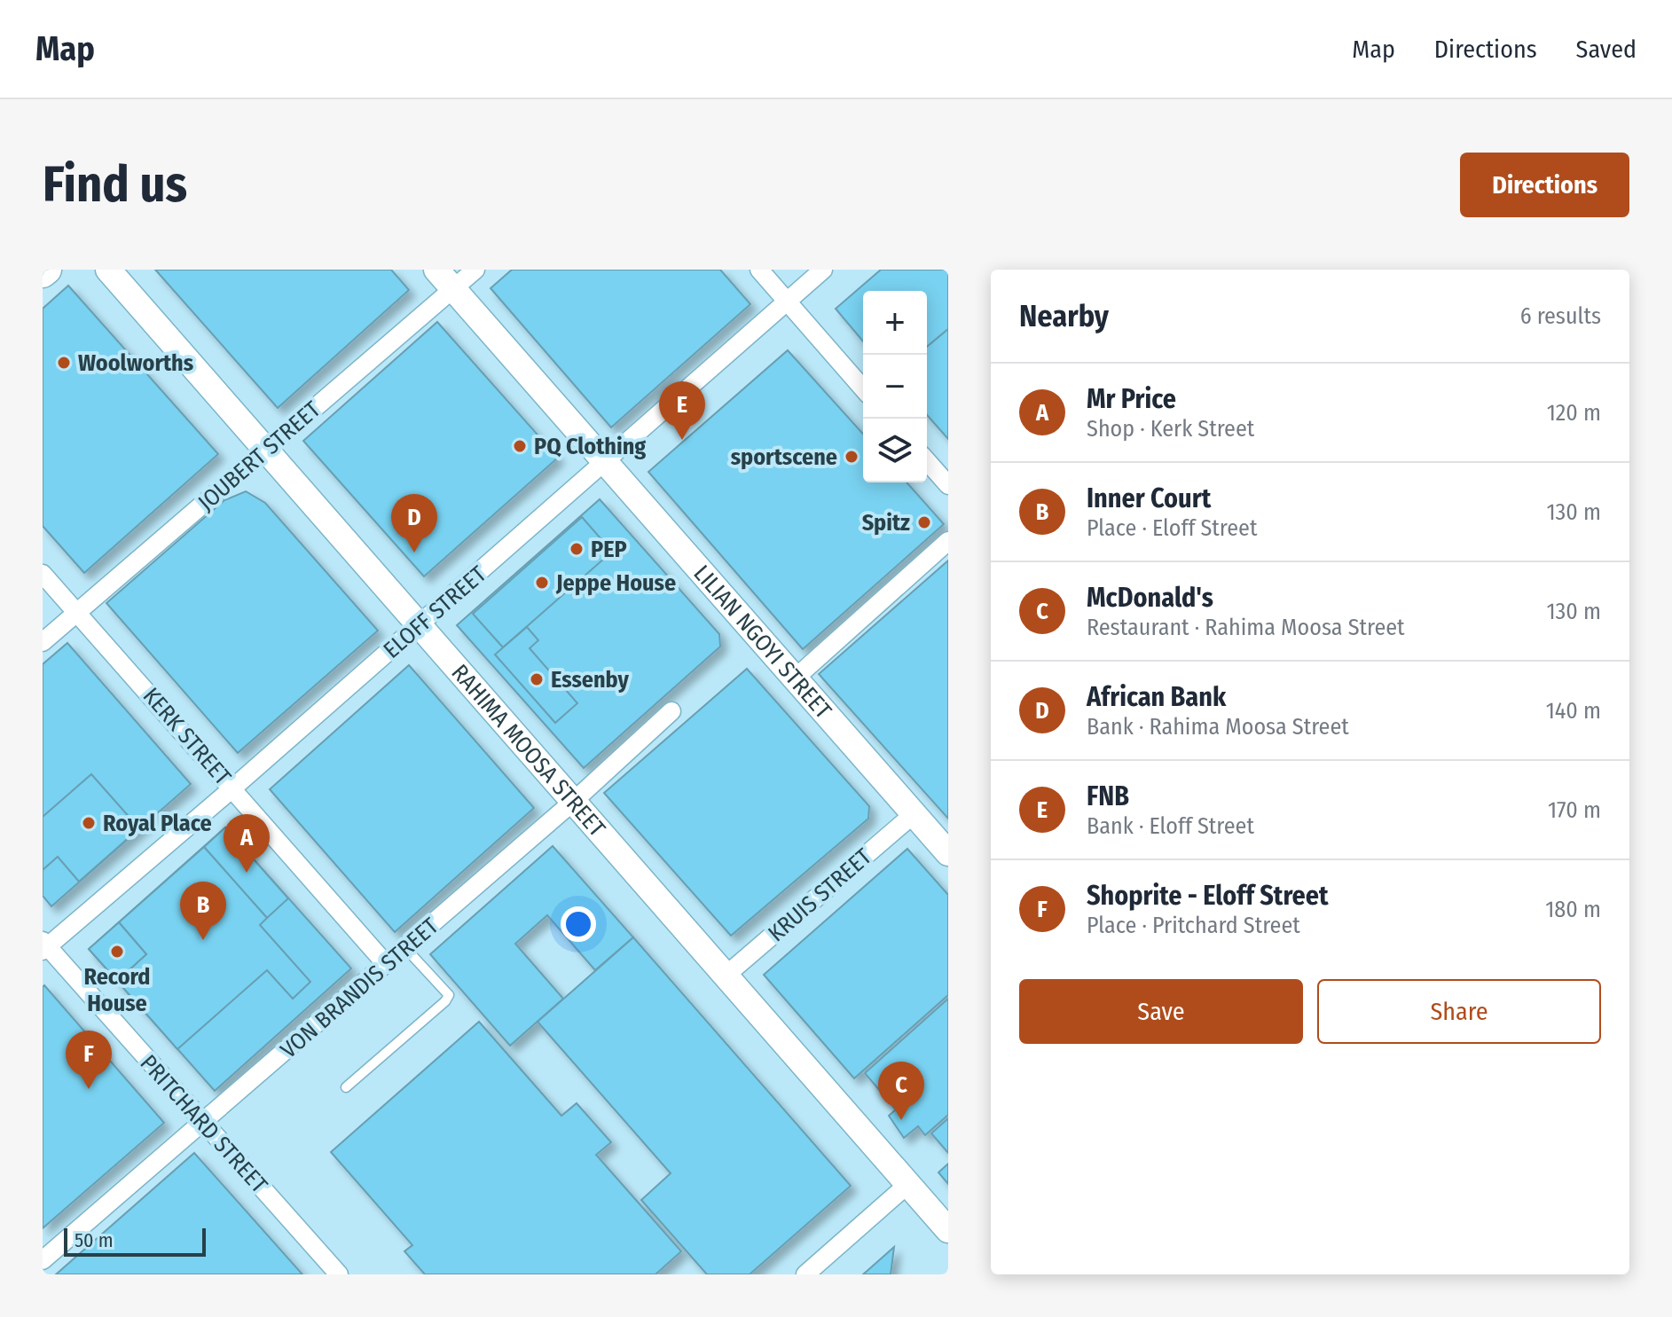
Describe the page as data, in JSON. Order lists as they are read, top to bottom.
{
  "streets": {
    "street": [
      "JOUBERT STREET",
      "ELOFF STREET",
      "LILIAN NGOYI STREET",
      "KERK STREET",
      "RAHIMA MOOSA STREET",
      "KRUIS STREET",
      "VON BRANDIS STREET",
      "PRITCHARD STREET"
    ]
  },
  "crossings": [
    ["JOUBERT STREET", "LILIAN NGOYI STREET"],
    ["JOUBERT STREET", "KERK STREET"],
    ["JOUBERT STREET", "RAHIMA MOOSA STREET"],
    ["ELOFF STREET", "LILIAN NGOYI STREET"],
    ["ELOFF STREET", "KERK STREET"],
    ["ELOFF STREET", "RAHIMA MOOSA STREET"],
    ["ELOFF STREET", "PRITCHARD STREET"],
    ["LILIAN NGOYI STREET", "KRUIS STREET"],
    ["KERK STREET", "VON BRANDIS STREET"],
    ["RAHIMA MOOSA STREET", "KRUIS STREET"],
    ["RAHIMA MOOSA STREET", "VON BRANDIS STREET"],
    ["VON BRANDIS STREET", "PRITCHARD STREET"]
  ],
  "places": [
    "Woolworths",
    "PQ Clothing",
    "sportscene",
    "Spitz",
    "PEP",
    "Jeppe House",
    "Essenby",
    "Royal Place",
    "Record House"
  ],
  "scale_bar": "50 m",
  "page": {
    "header": "Map",
    "nav": ["Map", "Directions", "Saved"],
    "buttons": [
      "Directions",
      ["Save", "Share"]
    ],
    "title": "Find us",
    "heading": ["Nearby", "6 results"],
    "map_buttons": ["+", "−"],
    "list": [
      {
        "mark": "A",
        "name": "Mr Price",
        "note": "Shop · Kerk Street",
        "value": "120 m"
      },
      {
        "mark": "B",
        "name": "Inner Court",
        "note": "Place · Eloff Street",
        "value": "130 m"
      },
      {
        "mark": "C",
        "name": "McDonald's",
        "note": "Restaurant · Rahima Moosa Street",
        "value": "130 m"
      },
      {
        "mark": "D",
        "name": "African Bank",
        "note": "Bank · Rahima Moosa Street",
        "value": "140 m"
      },
      {
        "mark": "E",
        "name": "FNB",
        "note": "Bank · Eloff Street",
        "value": "170 m"
      },
      {
        "mark": "F",
        "name": "Shoprite - Eloff Street",
        "note": "Place · Pritchard Street",
        "value": "180 m"
      }
    ],
    "pins": [
      "E",
      "D",
      "A",
      "B",
      "F",
      "C"
    ],
    "scale": "50 m"
  }
}
